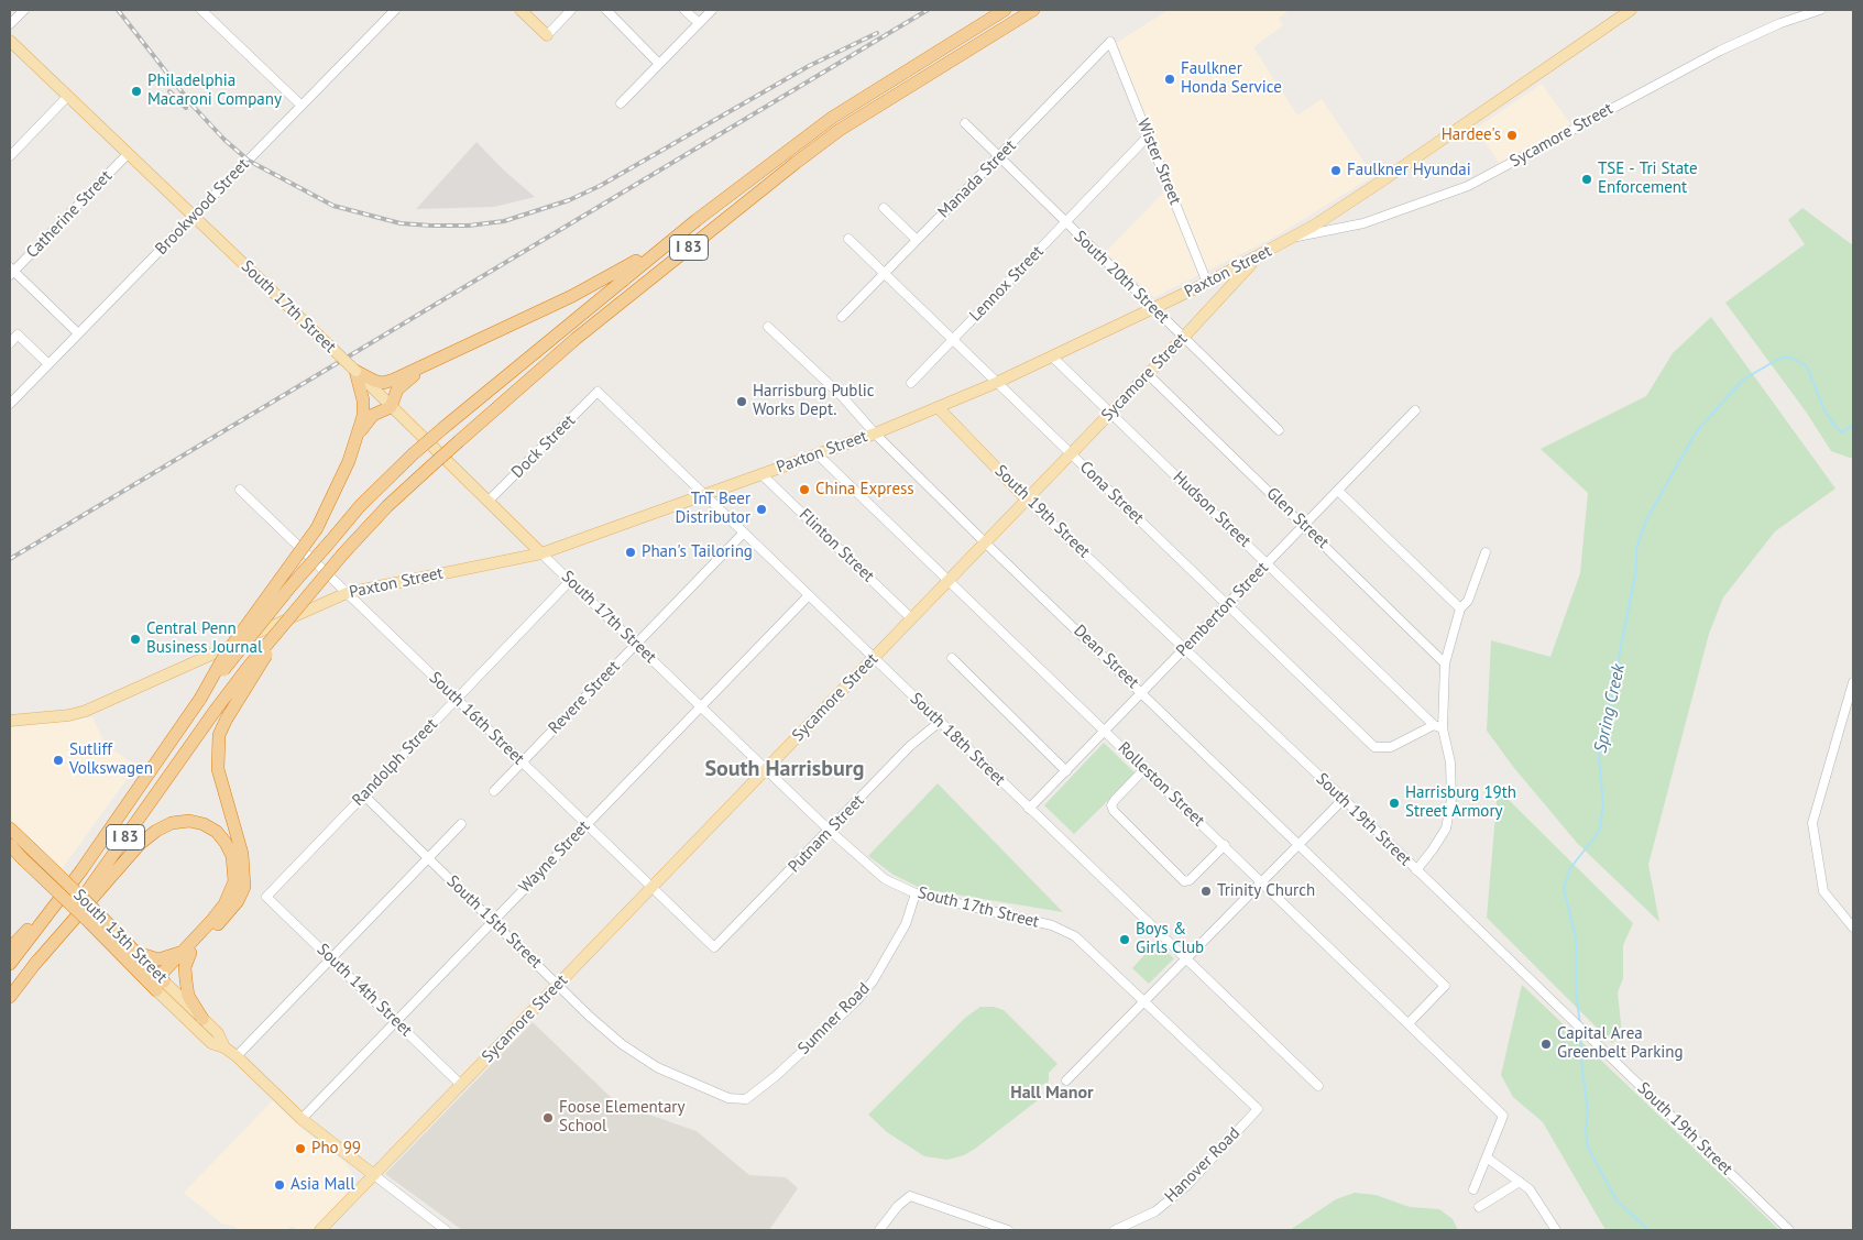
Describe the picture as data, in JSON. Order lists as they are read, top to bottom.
{
  "streets": {
    "highway": ["I 83", "South 13th Street"],
    "main road": [
      "Sycamore Street",
      "Paxton Street",
      "South 17th Street",
      "South 19th Street"
    ],
    "street": [
      "Wister Street",
      "Manada Street",
      "Brookwood Street",
      "Catherine Street",
      "South 20th Street",
      "Lennox Street",
      "Dock Street",
      "Cona Street",
      "Hudson Street",
      "Glen Street",
      "Flinton Street",
      "Pemberton Street",
      "Dean Street",
      "Revere Street",
      "South 16th Street",
      "South 18th Street",
      "Randolph Street",
      "Rolleston Street",
      "Putnam Street",
      "Wayne Street",
      "South 15th Street",
      "South 14th Street",
      "Sumner Road",
      "Hanover Road"
    ]
  },
  "crossings": [
    ["Sycamore Street", "Paxton Street"],
    ["Sycamore Street", "South 20th Street"],
    ["Sycamore Street", "South 17th Street"],
    ["Sycamore Street", "Cona Street"],
    ["Sycamore Street", "Hudson Street"],
    ["Sycamore Street", "South 19th Street"],
    ["Sycamore Street", "Glen Street"],
    ["Sycamore Street", "Flinton Street"],
    ["Sycamore Street", "Dean Street"],
    ["Sycamore Street", "South 16th Street"],
    ["Sycamore Street", "South 18th Street"],
    ["Sycamore Street", "Rolleston Street"],
    ["Sycamore Street", "South 15th Street"],
    ["Sycamore Street", "South 13th Street"],
    ["Sycamore Street", "South 14th Street"],
    ["Wister Street", "Manada Street"],
    ["Wister Street", "Paxton Street"],
    ["Wister Street", "Lennox Street"],
    ["Manada Street", "South 20th Street"],
    ["Manada Street", "Cona Street"],
    ["Brookwood Street", "South 17th Street"],
    ["Catherine Street", "South 17th Street"],
    ["Paxton Street", "South 20th Street"],
    ["Paxton Street", "South 17th Street"],
    ["Paxton Street", "Cona Street"],
    ["Paxton Street", "Hudson Street"],
    ["Paxton Street", "South 19th Street"],
    ["Paxton Street", "Flinton Street"],
    ["Paxton Street", "Dean Street"],
    ["Paxton Street", "South 16th Street"],
    ["Paxton Street", "South 18th Street"],
    ["Paxton Street", "Rolleston Street"],
    ["South 20th Street", "Lennox Street"],
    ["Lennox Street", "Cona Street"],
    ["South 17th Street", "Dock Street"],
    ["South 17th Street", "Revere Street"],
    ["South 17th Street", "Randolph Street"],
    ["South 17th Street", "Putnam Street"],
    ["South 17th Street", "Wayne Street"],
    ["South 17th Street", "Sumner Road"],
    ["South 17th Street", "Hanover Road"],
    ["Dock Street", "South 18th Street"],
    ["Cona Street", "Hudson Street"],
    ["Cona Street", "Pemberton Street"],
    ["Hudson Street", "Pemberton Street"],
    ["South 19th Street", "Pemberton Street"],
    ["Glen Street", "Pemberton Street"],
    ["Pemberton Street", "Dean Street"],
    ["Pemberton Street", "South 18th Street"],
    ["Pemberton Street", "Rolleston Street"],
    ["Dean Street", "Rolleston Street"],
    ["Revere Street", "South 16th Street"],
    ["Revere Street", "South 18th Street"],
    ["South 16th Street", "Randolph Street"],
    ["South 16th Street", "Putnam Street"],
    ["South 16th Street", "Wayne Street"],
    ["South 18th Street", "Putnam Street"],
    ["South 18th Street", "Wayne Street"],
    ["Randolph Street", "South 15th Street"],
    ["Randolph Street", "South 14th Street"],
    ["Wayne Street", "South 15th Street"],
    ["Wayne Street", "South 13th Street"],
    ["Wayne Street", "South 14th Street"],
    ["South 15th Street", "Sumner Road"]
  ],
  "districts": ["South Harrisburg", "Hall Manor"],
  "water": ["Spring Creek"],
  "places": [
    "Faulkner Honda Service",
    "Philadelphia Macaroni Company",
    "Hardee's",
    "Faulkner Hyundai",
    "TSE - Tri State Enforcement",
    "Harrisburg Public Works Dept.",
    "China Express",
    "TnT Beer Distributor",
    "Phan's Tailoring",
    "Central Penn Business Journal",
    "Sutliff Volkswagen",
    "Harrisburg 19th Street Armory",
    "Trinity Church",
    "Boys & Girls Club",
    "Capital Area Greenbelt Parking",
    "Foose Elementary School",
    "Pho 99",
    "Asia Mall"
  ]
}
